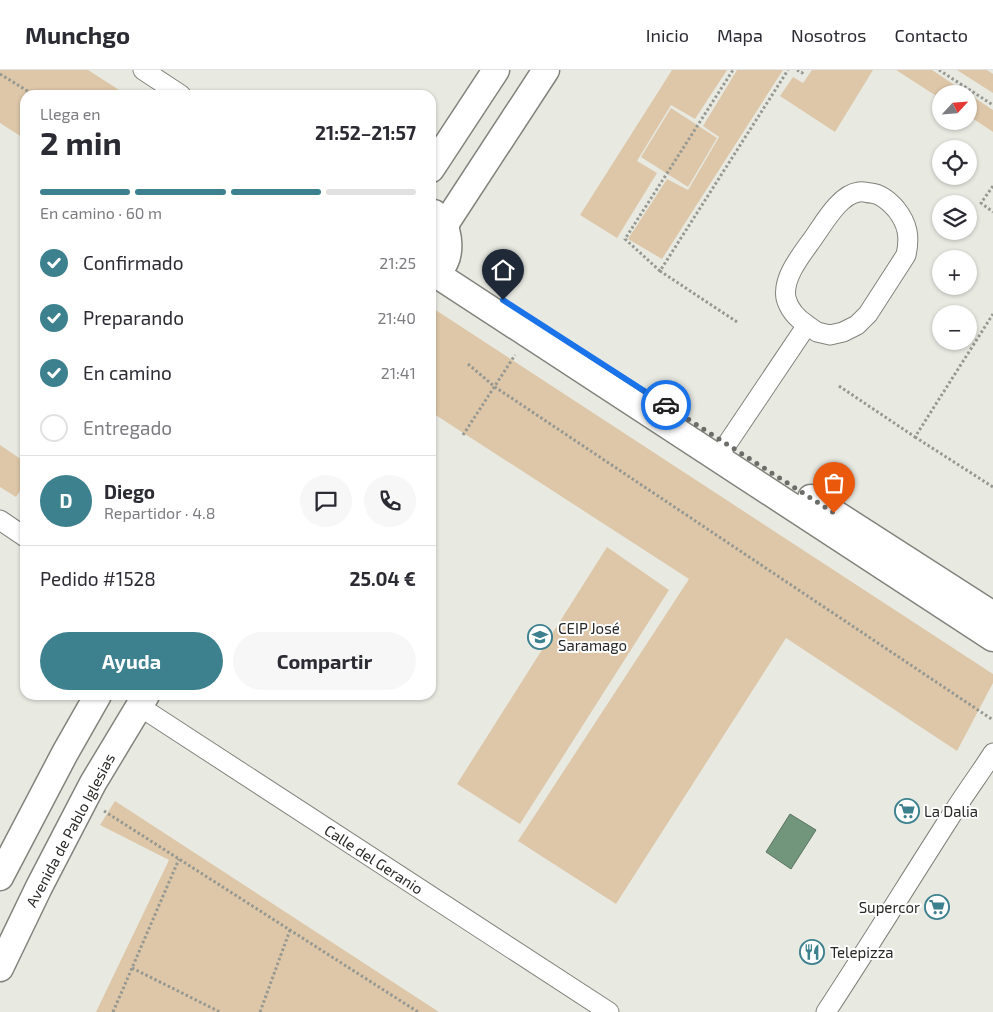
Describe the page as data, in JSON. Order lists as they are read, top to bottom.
{
  "streets": {
    "street": ["Avenida de Pablo Iglesias", "Calle del Geranio"]
  },
  "crossings": [
    ["Avenida de Pablo Iglesias", "Calle del Geranio"]
  ],
  "places": {
    "school or university": ["CEIP José Saramago"],
    "supermarket": ["La Dalia", "Supercor"],
    "restaurant": ["Telepizza"]
  },
  "north": "top right",
  "page": {
    "header": "Munchgo",
    "nav": [
      "Inicio",
      "Mapa",
      "Nosotros",
      "Contacto"
    ],
    "map_buttons": ["+", "−"],
    "heading": ["2 min", "Llega en", "21:52–21:57"],
    "panel": [
      "Diego",
      "Repartidor · 4.8",
      "Pedido #1528",
      "25.04 €"
    ],
    "bar": "En camino · 60 m",
    "list": [
      ["Confirmado", "21:25"],
      ["Preparando", "21:40"],
      ["En camino", "21:41"],
      "Entregado"
    ],
    "round": "D",
    "buttons": ["Ayuda", "Compartir"]
  }
}
